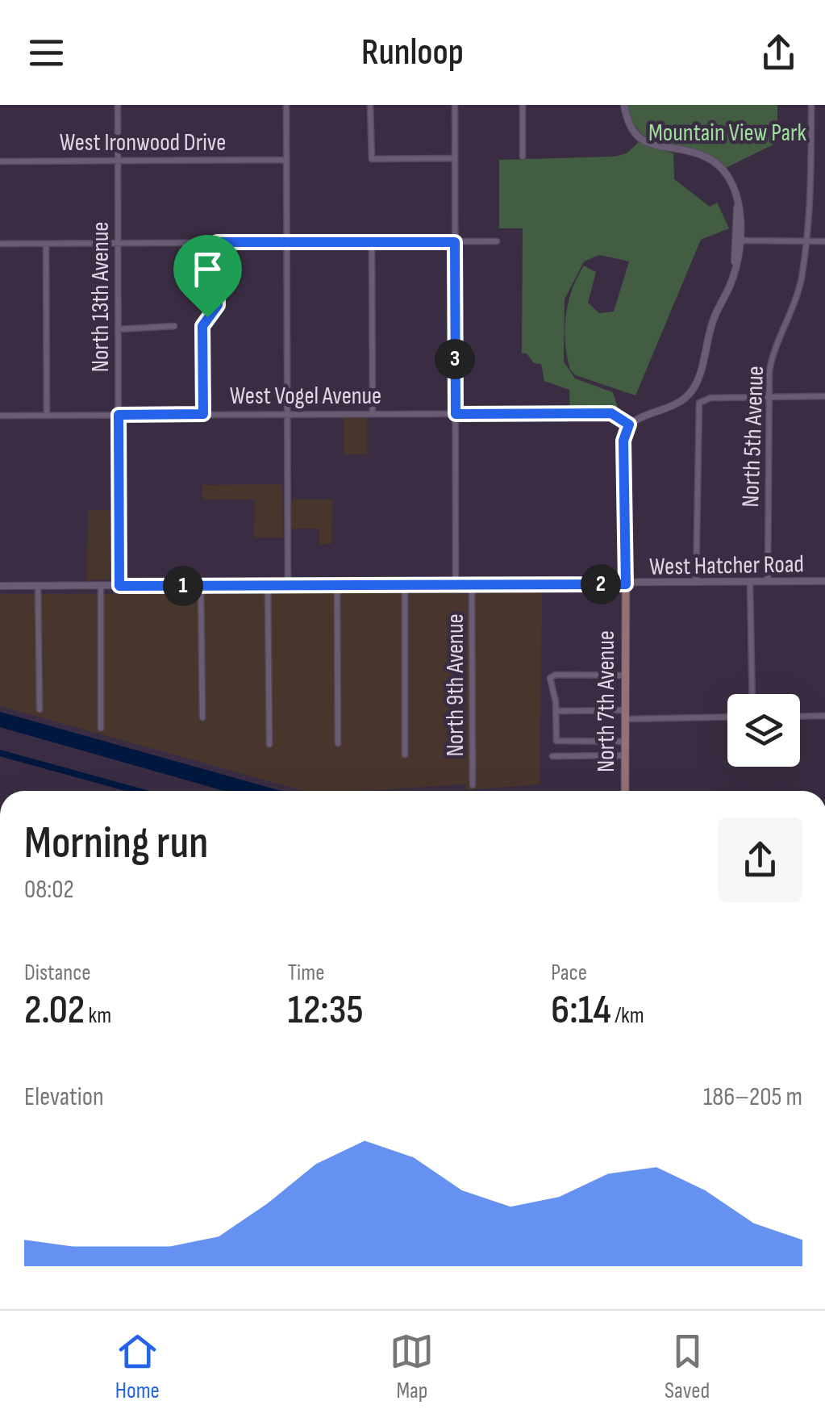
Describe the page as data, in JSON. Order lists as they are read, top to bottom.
{
  "streets": {
    "main road": ["North 7th Avenue"],
    "street": [
      "West Ironwood Drive",
      "North 13th Avenue",
      "West Vogel Avenue",
      "North 5th Avenue",
      "West Hatcher Road",
      "North 9th Avenue"
    ]
  },
  "crossings": [
    ["West Ironwood Drive", "North 13th Avenue"],
    ["North 13th Avenue", "West Vogel Avenue"],
    ["North 13th Avenue", "West Hatcher Road"],
    ["West Vogel Avenue", "North 9th Avenue"],
    ["West Vogel Avenue", "North 7th Avenue"],
    ["North 5th Avenue", "West Hatcher Road"],
    ["West Hatcher Road", "North 9th Avenue"],
    ["West Hatcher Road", "North 7th Avenue"]
  ],
  "parks": ["Mountain View Park"],
  "page": {
    "header": "Runloop",
    "pins": ["3", "2", "1"],
    "heading": ["Morning run", "08:02"],
    "stats": [
      ["Distance", "2.02 km"],
      ["Time", "12:35"],
      ["Pace", "6:14 /km"]
    ],
    "chart": ["Elevation", "186–205 m"],
    "tabs": ["Home", "Map", "Saved"]
  }
}
